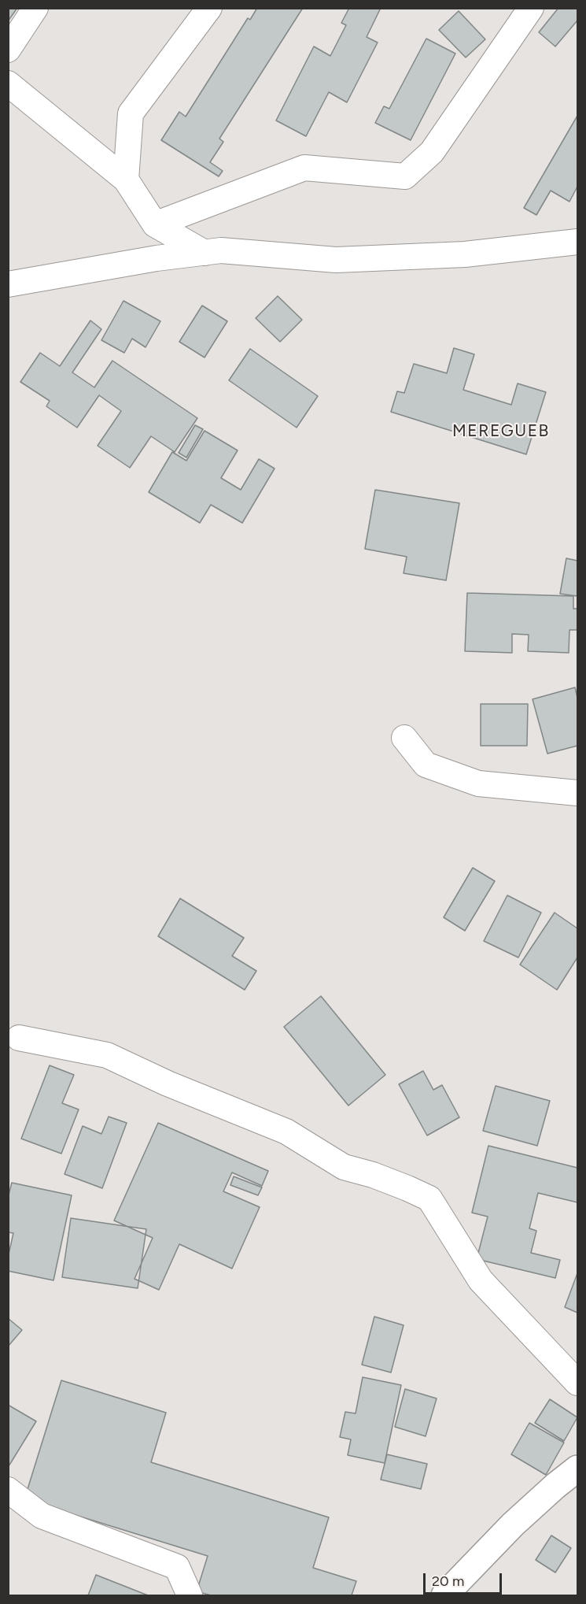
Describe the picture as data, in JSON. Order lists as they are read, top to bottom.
{
  "districts": ["MEREGUEB"],
  "scale_bar": "20 m"
}
